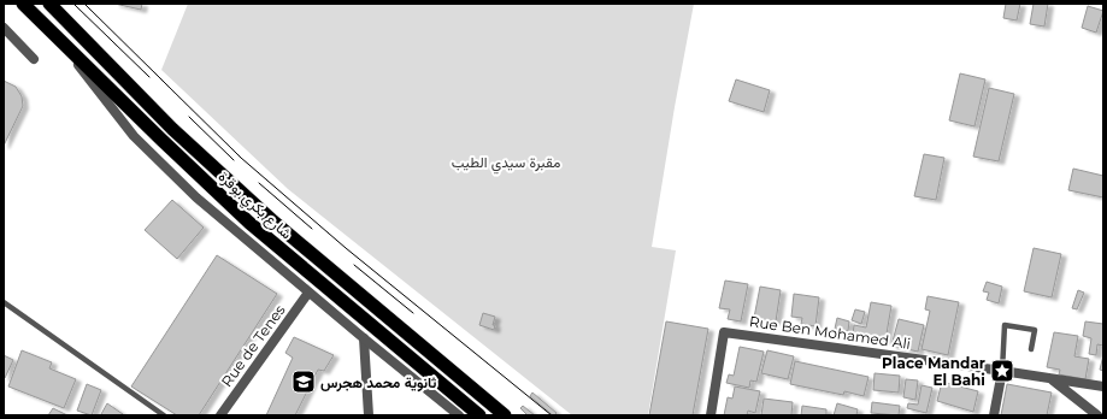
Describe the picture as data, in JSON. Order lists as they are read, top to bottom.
{
  "streets": {
    "highway": ["شارع بكري بوقرة"],
    "street": ["Rue Ben Mohamed Ali", "Rue de Tenes"]
  },
  "parks": ["مقبرة سيدي الطيب"],
  "places": {
    "place": ["Place Mandar El Bahi"],
    "school or university": ["ثانوية محمد هجرس"]
  }
}
